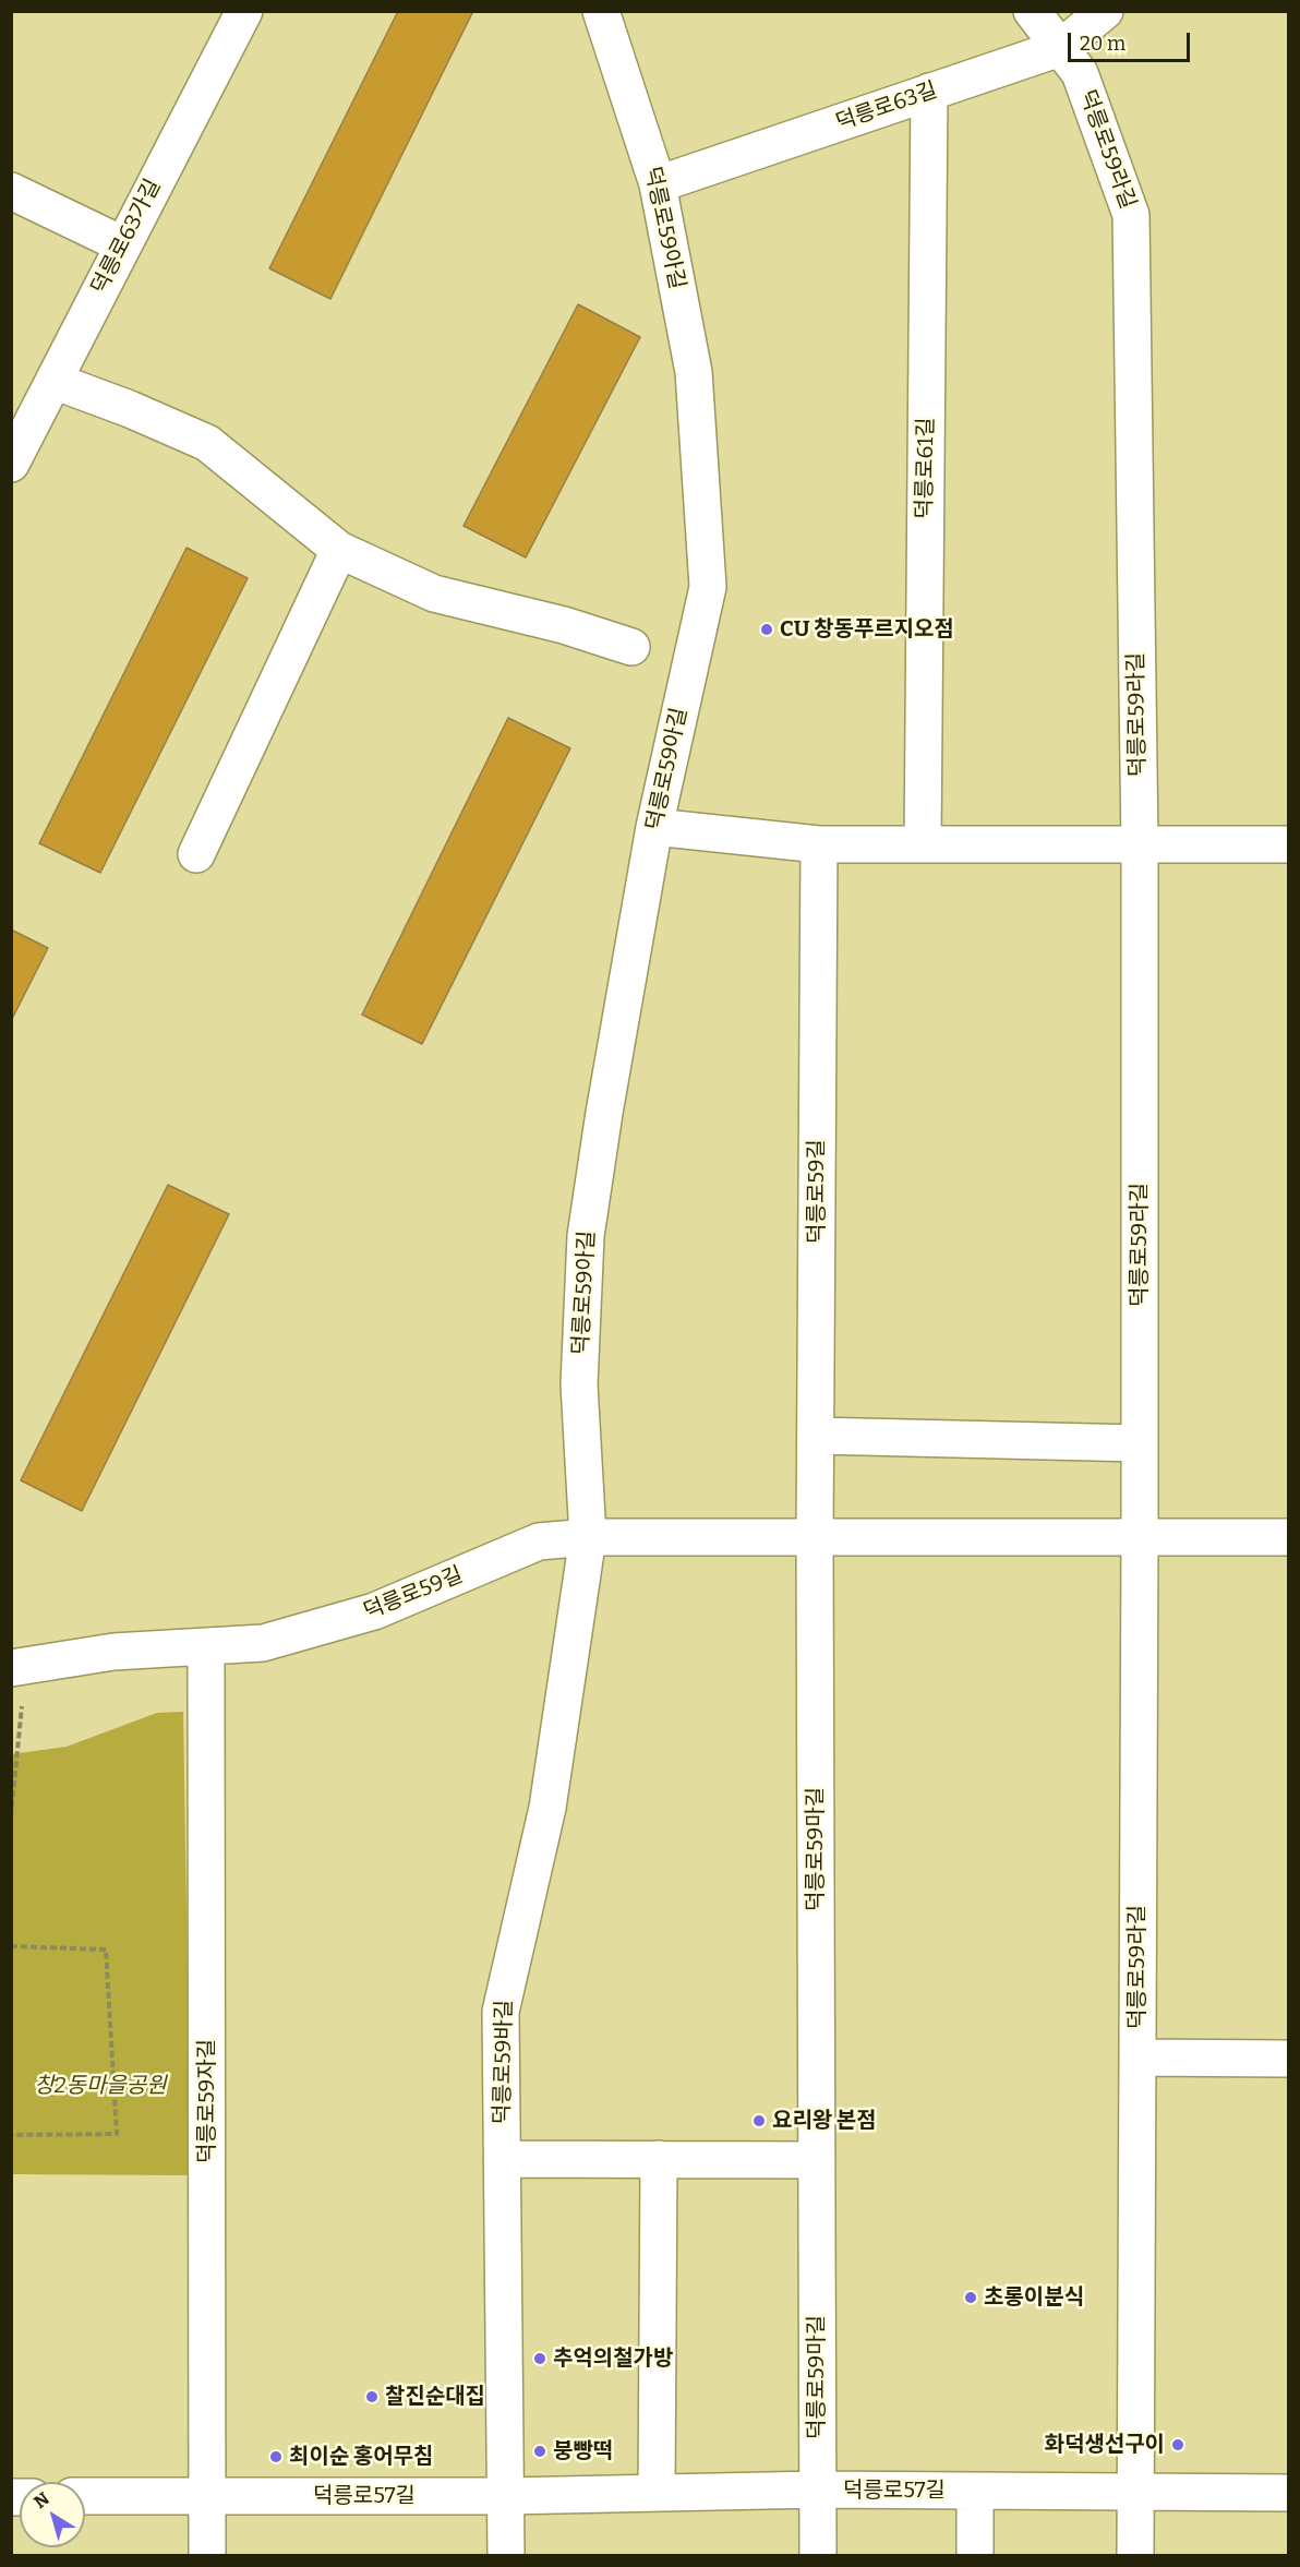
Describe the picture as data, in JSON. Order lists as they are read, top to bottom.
{
  "streets": {
    "street": [
      "덕릉로63길",
      "덕릉로59라길",
      "덕릉로59아길",
      "덕릉로63가길",
      "덕릉로61길",
      "덕릉로59길",
      "덕릉로59마길",
      "덕릉로59바길",
      "덕릉로59자길",
      "덕릉로57길"
    ]
  },
  "crossings": [
    ["덕릉로63길", "덕릉로59라길"],
    ["덕릉로63길", "덕릉로59아길"],
    ["덕릉로63길", "덕릉로61길"],
    ["덕릉로59라길", "덕릉로59길"],
    ["덕릉로59라길", "덕릉로57길"],
    ["덕릉로59아길", "덕릉로59길"],
    ["덕릉로59아길", "덕릉로59바길"],
    ["덕릉로59길", "덕릉로59마길"],
    ["덕릉로59길", "덕릉로59바길"],
    ["덕릉로59길", "덕릉로59자길"],
    ["덕릉로59마길", "덕릉로57길"],
    ["덕릉로59바길", "덕릉로57길"],
    ["덕릉로59자길", "덕릉로57길"]
  ],
  "parks": ["창2동마을공원"],
  "places": [
    "CU 창동푸르지오점",
    "요리왕 본점",
    "초롱이분식",
    "추억의철가방",
    "찰진순대집",
    "화덕생선구이",
    "붕빵떡",
    "최이순 홍어무침"
  ],
  "scale_bar": "20 m",
  "north": "top left"
}
